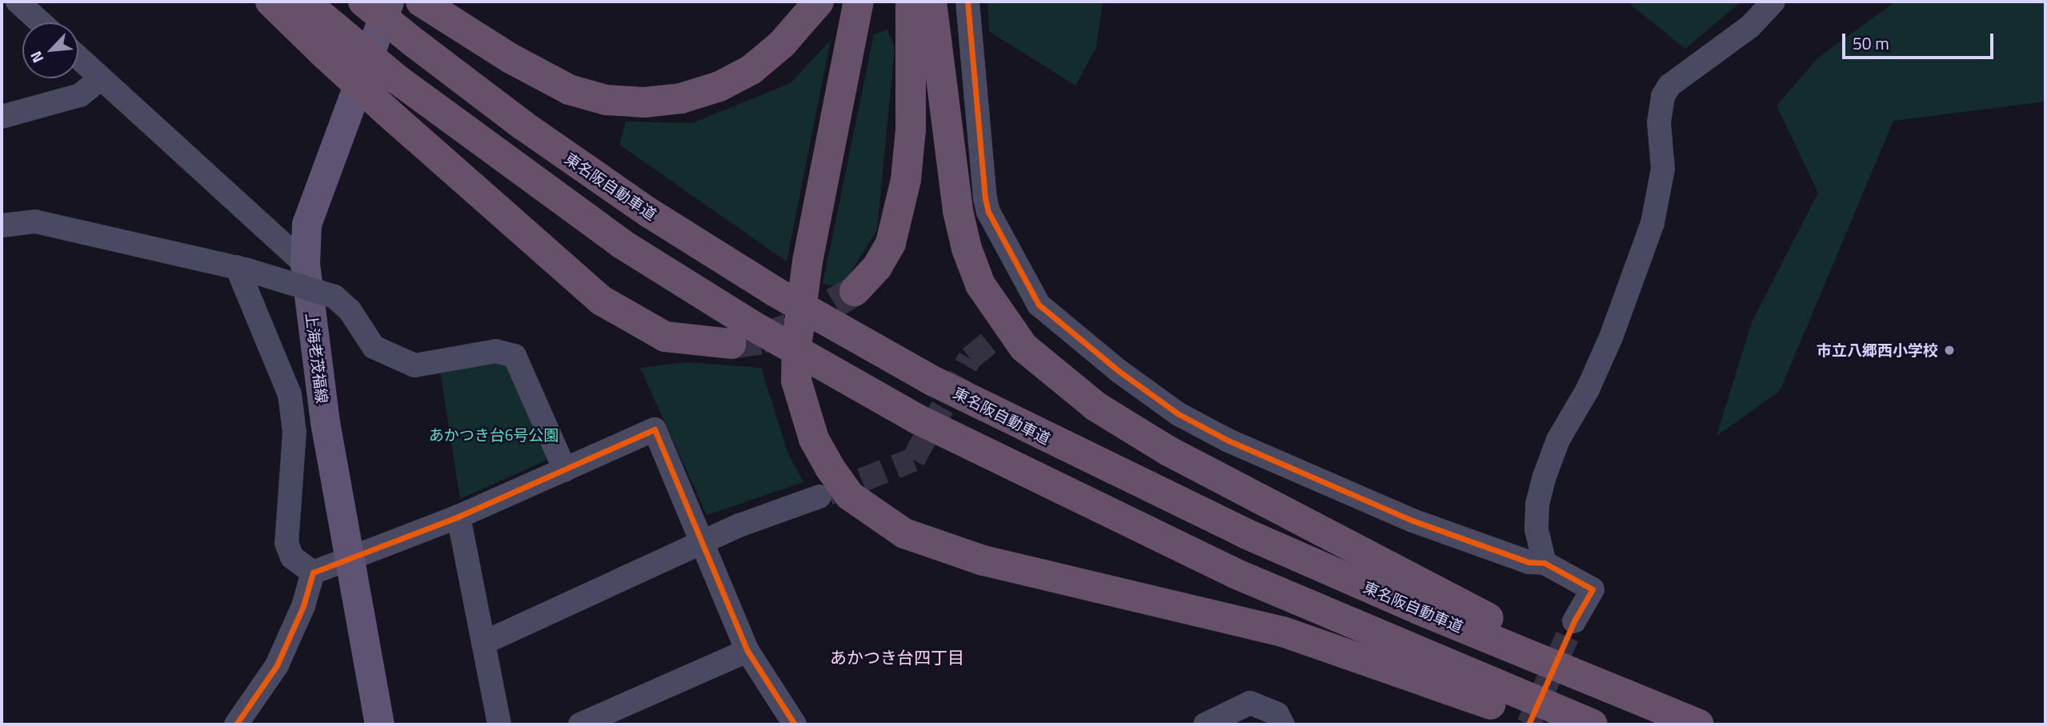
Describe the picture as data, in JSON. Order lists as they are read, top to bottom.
{
  "streets": {
    "highway": ["東名阪自動車道"],
    "main road": ["上海老茂福線"]
  },
  "districts": ["あかつき台四丁目"],
  "parks": ["あかつき台6号公園"],
  "places": ["市立八郷西小学校"],
  "scale_bar": "50 m",
  "north": "bottom left"
}
